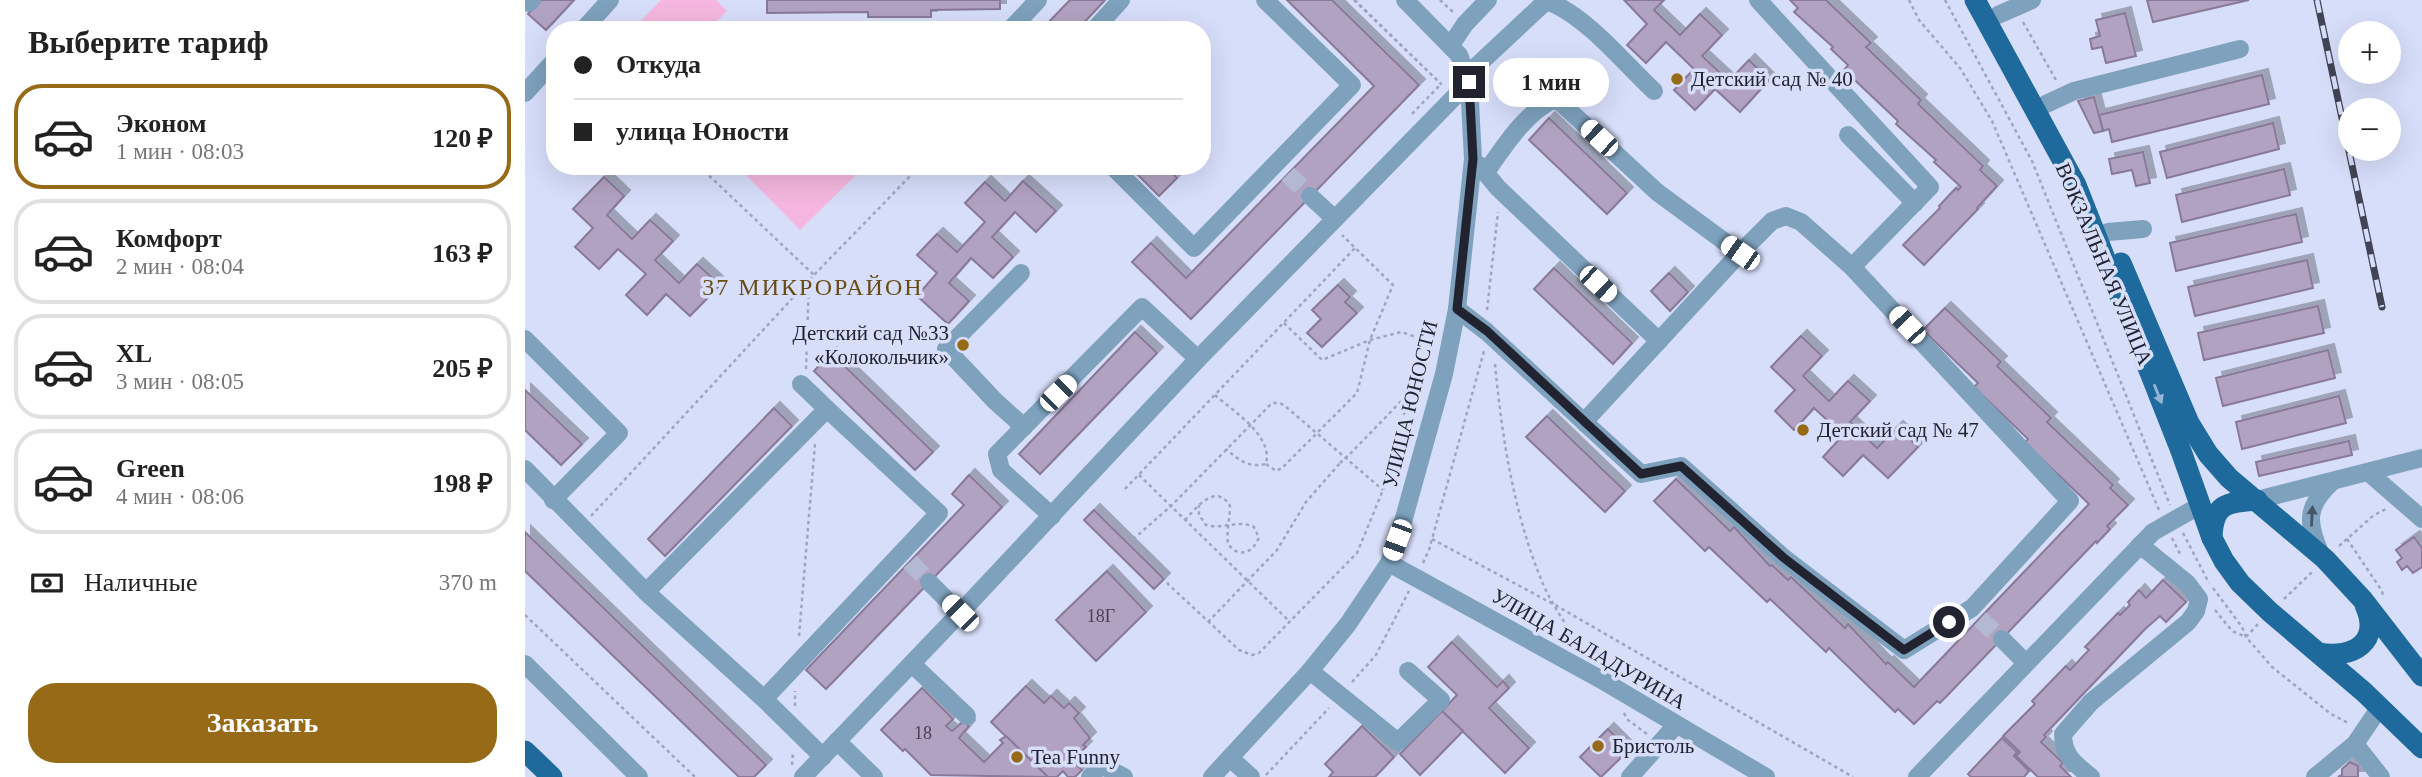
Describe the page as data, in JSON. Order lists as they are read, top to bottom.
{
  "streets": {
    "main road": ["ВОКЗАЛЬНАЯ УЛИЦА"],
    "street": ["УЛИЦА ЮНОСТИ", "УЛИЦА БАЛАДУРИНА"]
  },
  "crossings": [
    ["УЛИЦА ЮНОСТИ", "УЛИЦА БАЛАДУРИНА"]
  ],
  "districts": ["37 МИКРОРАЙОН"],
  "places": [
    "Детский сад № 40",
    "Детский сад №33 «Колокольчик»",
    "Детский сад № 47",
    "Бристоль",
    "Tea Funny"
  ],
  "house_numbers": ["18Г", "18"],
  "page": {
    "heading": "Выберите тариф",
    "map_buttons": ["+", "−"],
    "banner": ["Откуда", "улица Юности"],
    "bubble": "1 мин",
    "list": [
      {
        "name": "Эконом",
        "note": "1 мин · 08:03",
        "value": "120 ₽"
      },
      {
        "name": "Комфорт",
        "note": "2 мин · 08:04",
        "value": "163 ₽"
      },
      {
        "name": "XL",
        "note": "3 мин · 08:05",
        "value": "205 ₽"
      },
      {
        "name": "Green",
        "note": "4 мин · 08:06",
        "value": "198 ₽"
      }
    ],
    "pay": ["Наличные", "370 m"],
    "buttons": "Заказать"
  }
}
